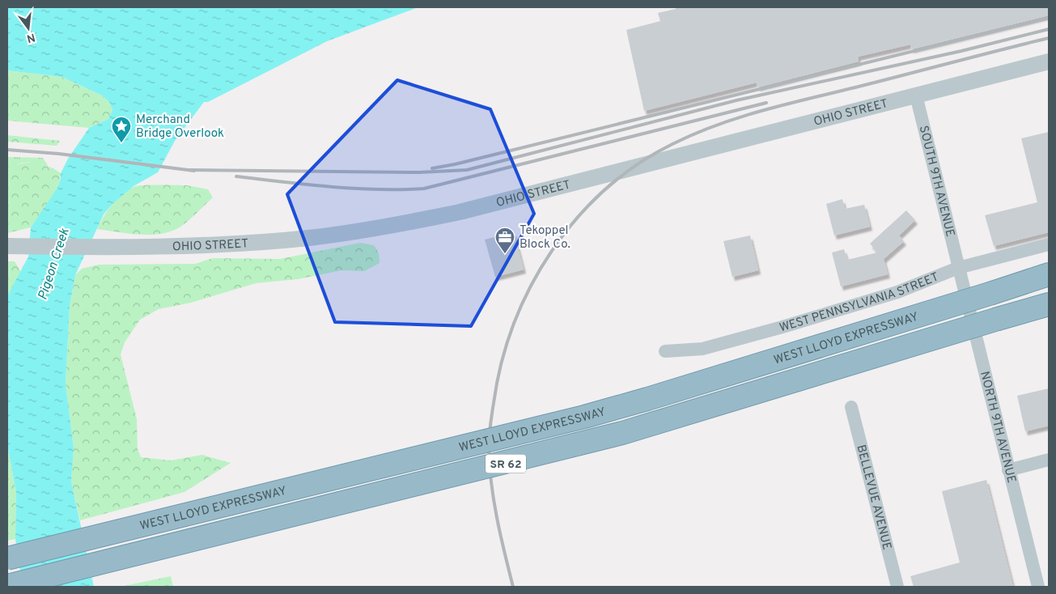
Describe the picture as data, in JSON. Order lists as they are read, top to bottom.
{
  "streets": {
    "highway": ["WEST LLOYD EXPRESSWAY", "SR 62"],
    "street": [
      "OHIO STREET",
      "SOUTH 9TH AVENUE",
      "WEST PENNSYLVANIA STREET",
      "NORTH 9TH AVENUE",
      "BELLEVUE AVENUE"
    ]
  },
  "crossings": [
    ["OHIO STREET", "SOUTH 9TH AVENUE"],
    ["SOUTH 9TH AVENUE", "WEST PENNSYLVANIA STREET"],
    ["SOUTH 9TH AVENUE", "NORTH 9TH AVENUE"],
    ["WEST PENNSYLVANIA STREET", "NORTH 9TH AVENUE"]
  ],
  "water": ["Pigeon Creek"],
  "places": {
    "place": ["Merchand Bridge Overlook"],
    "office": ["Tekoppel Block Co."]
  },
  "north": "bottom"
}
